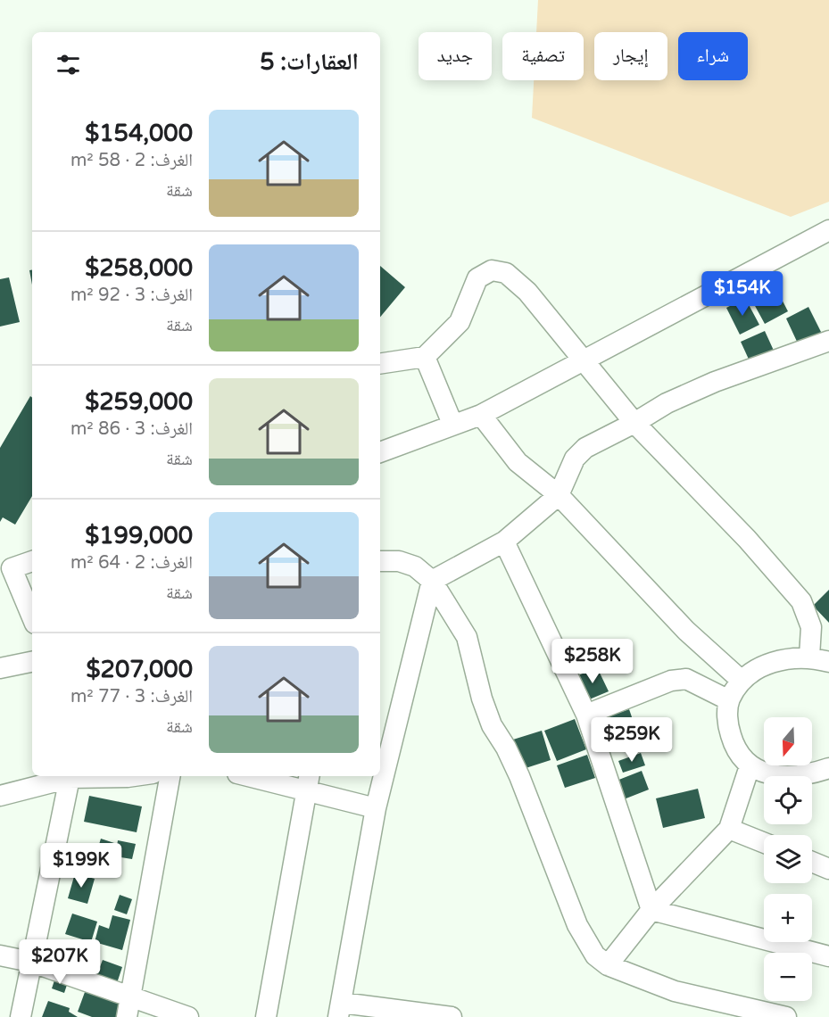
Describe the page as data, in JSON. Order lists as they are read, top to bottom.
{
  "north": "bottom",
  "page": {
    "chip": [
      "شراء",
      "إيجار",
      "تصفية",
      "جديد"
    ],
    "heading": "العقارات: 5",
    "list": [
      {
        "name": "$154,000",
        "note": "الغرف: 2 · 58 m² · شقة"
      },
      {
        "name": "$258,000",
        "note": "الغرف: 3 · 92 m² · شقة"
      },
      {
        "name": "$259,000",
        "note": "الغرف: 3 · 86 m² · شقة"
      },
      {
        "name": "$199,000",
        "note": "الغرف: 2 · 64 m² · شقة"
      },
      {
        "name": "$207,000",
        "note": "الغرف: 3 · 77 m² · شقة"
      }
    ],
    "price": [
      "$154K",
      "$258K",
      "$259K",
      "$199K",
      "$207K"
    ],
    "map_buttons": ["+", "−"]
  }
}
